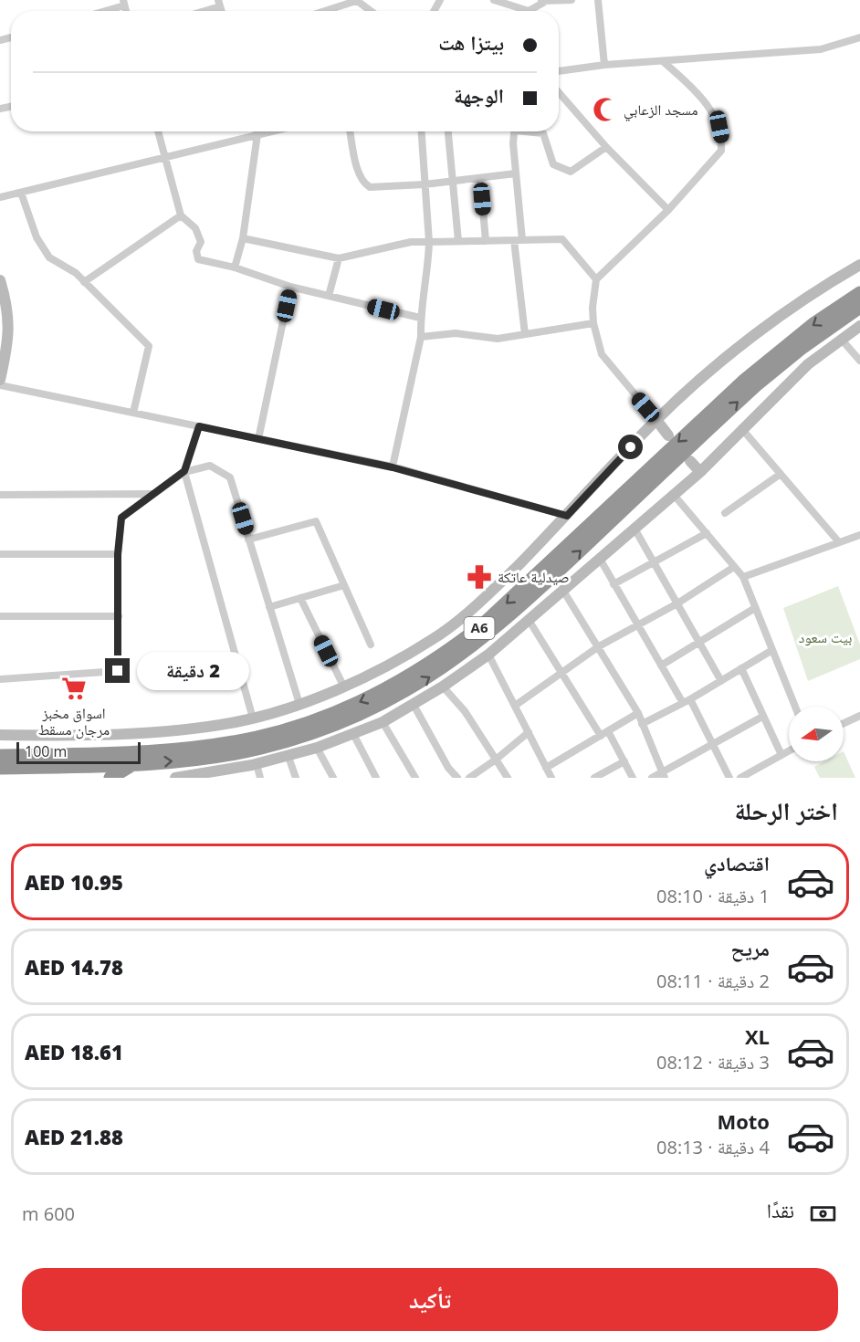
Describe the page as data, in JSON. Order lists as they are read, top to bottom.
{
  "streets": {
    "highway": ["A6"]
  },
  "parks": ["بيت سعود"],
  "places": {
    "mosque": ["مسجد الزعابي"],
    "pharmacy": ["صيدلية عاتكة"],
    "supermarket": ["اسواق مخبز مرجان مسقط"]
  },
  "scale_bar": "100 m",
  "north": "left",
  "page": {
    "banner": ["بيتزا هت", "الوجهة"],
    "bubble": "2 دقيقة",
    "scale": "100 m",
    "heading": "اختر الرحلة",
    "list": [
      {
        "name": "اقتصادي",
        "note": "1 دقيقة · 08:10",
        "value": "AED 10.95"
      },
      {
        "name": "مريح",
        "note": "2 دقيقة · 08:11",
        "value": "AED 14.78"
      },
      {
        "name": "XL",
        "note": "3 دقيقة · 08:12",
        "value": "AED 18.61"
      },
      {
        "name": "Moto",
        "note": "4 دقيقة · 08:13",
        "value": "AED 21.88"
      }
    ],
    "pay": ["نقدًا", "600 m"],
    "buttons": "تأكيد"
  }
}
